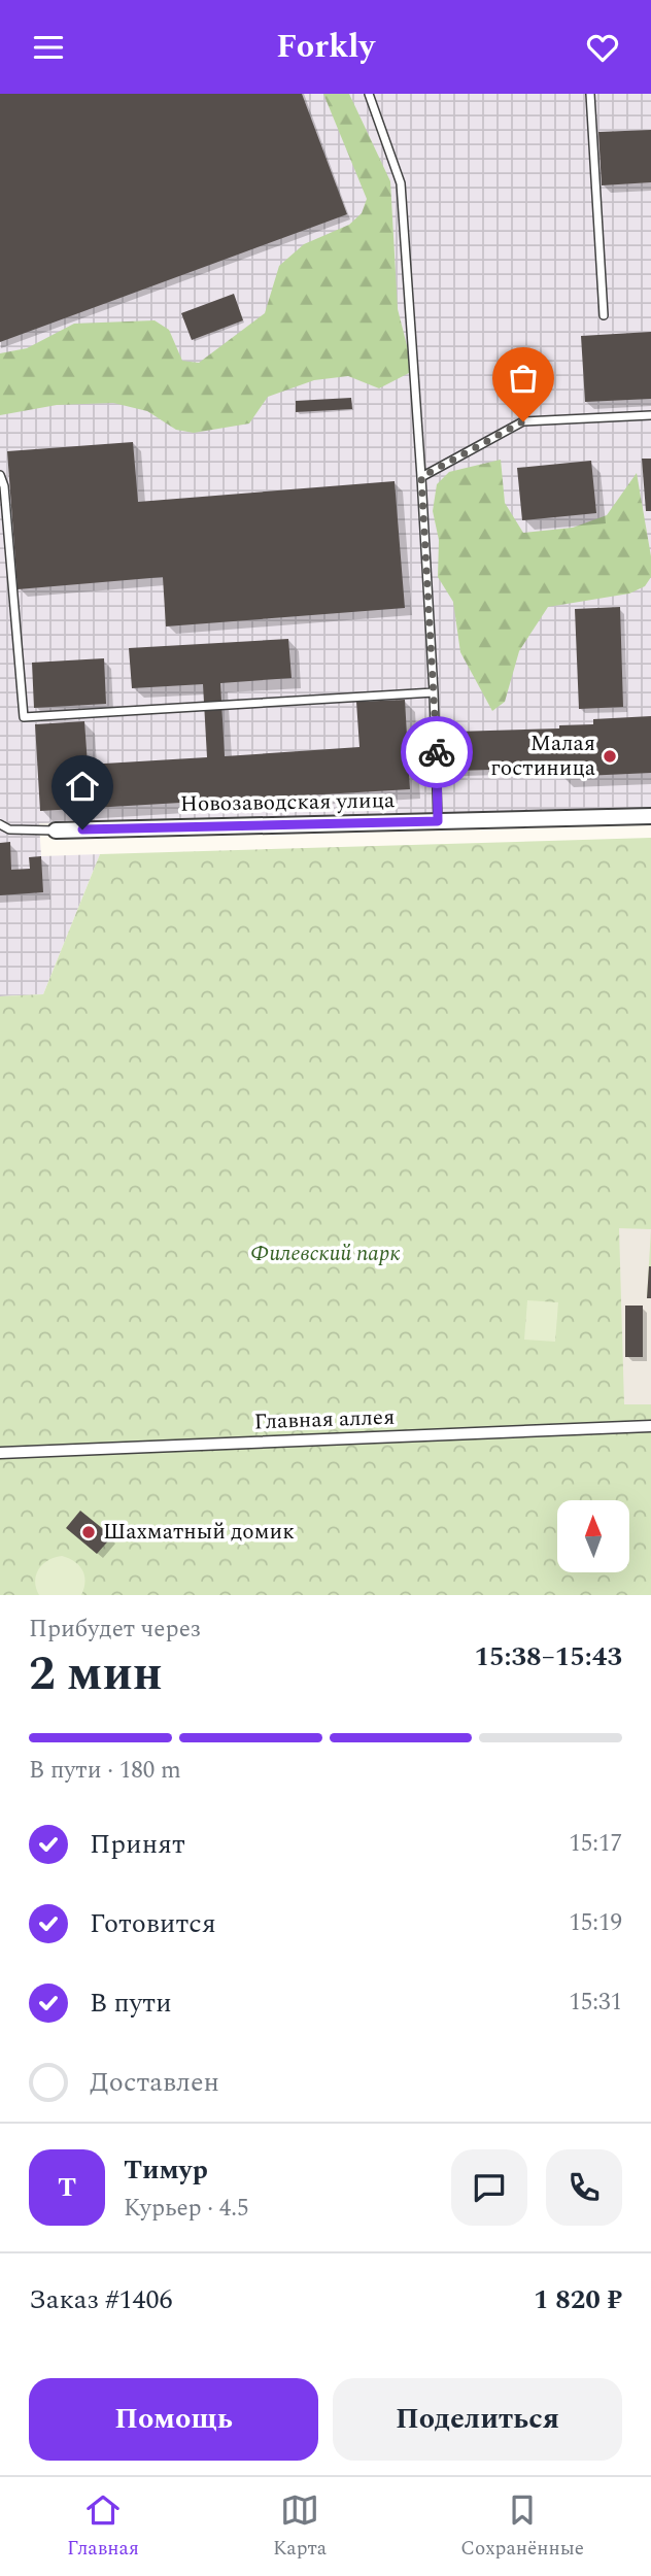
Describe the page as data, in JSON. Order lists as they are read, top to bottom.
{
  "streets": {
    "street": ["Новозаводская улица", "Главная аллея"]
  },
  "parks": ["Филевский парк"],
  "places": ["Малая гостиница", "Шахматный домик"],
  "north": "top",
  "page": {
    "header": "Forkly",
    "heading": ["2 мин", "Прибудет через", "15:38–15:43"],
    "panel": [
      "Тимур",
      "Курьер · 4.5",
      "Заказ #1406",
      "1 820 ₽"
    ],
    "bar": "В пути · 180 m",
    "list": [
      ["Принят", "15:17"],
      ["Готовится", "15:19"],
      ["В пути", "15:31"],
      "Доставлен"
    ],
    "round": "Т",
    "buttons": ["Помощь", "Поделиться"],
    "tabs": ["Главная", "Карта", "Сохранённые"]
  }
}
